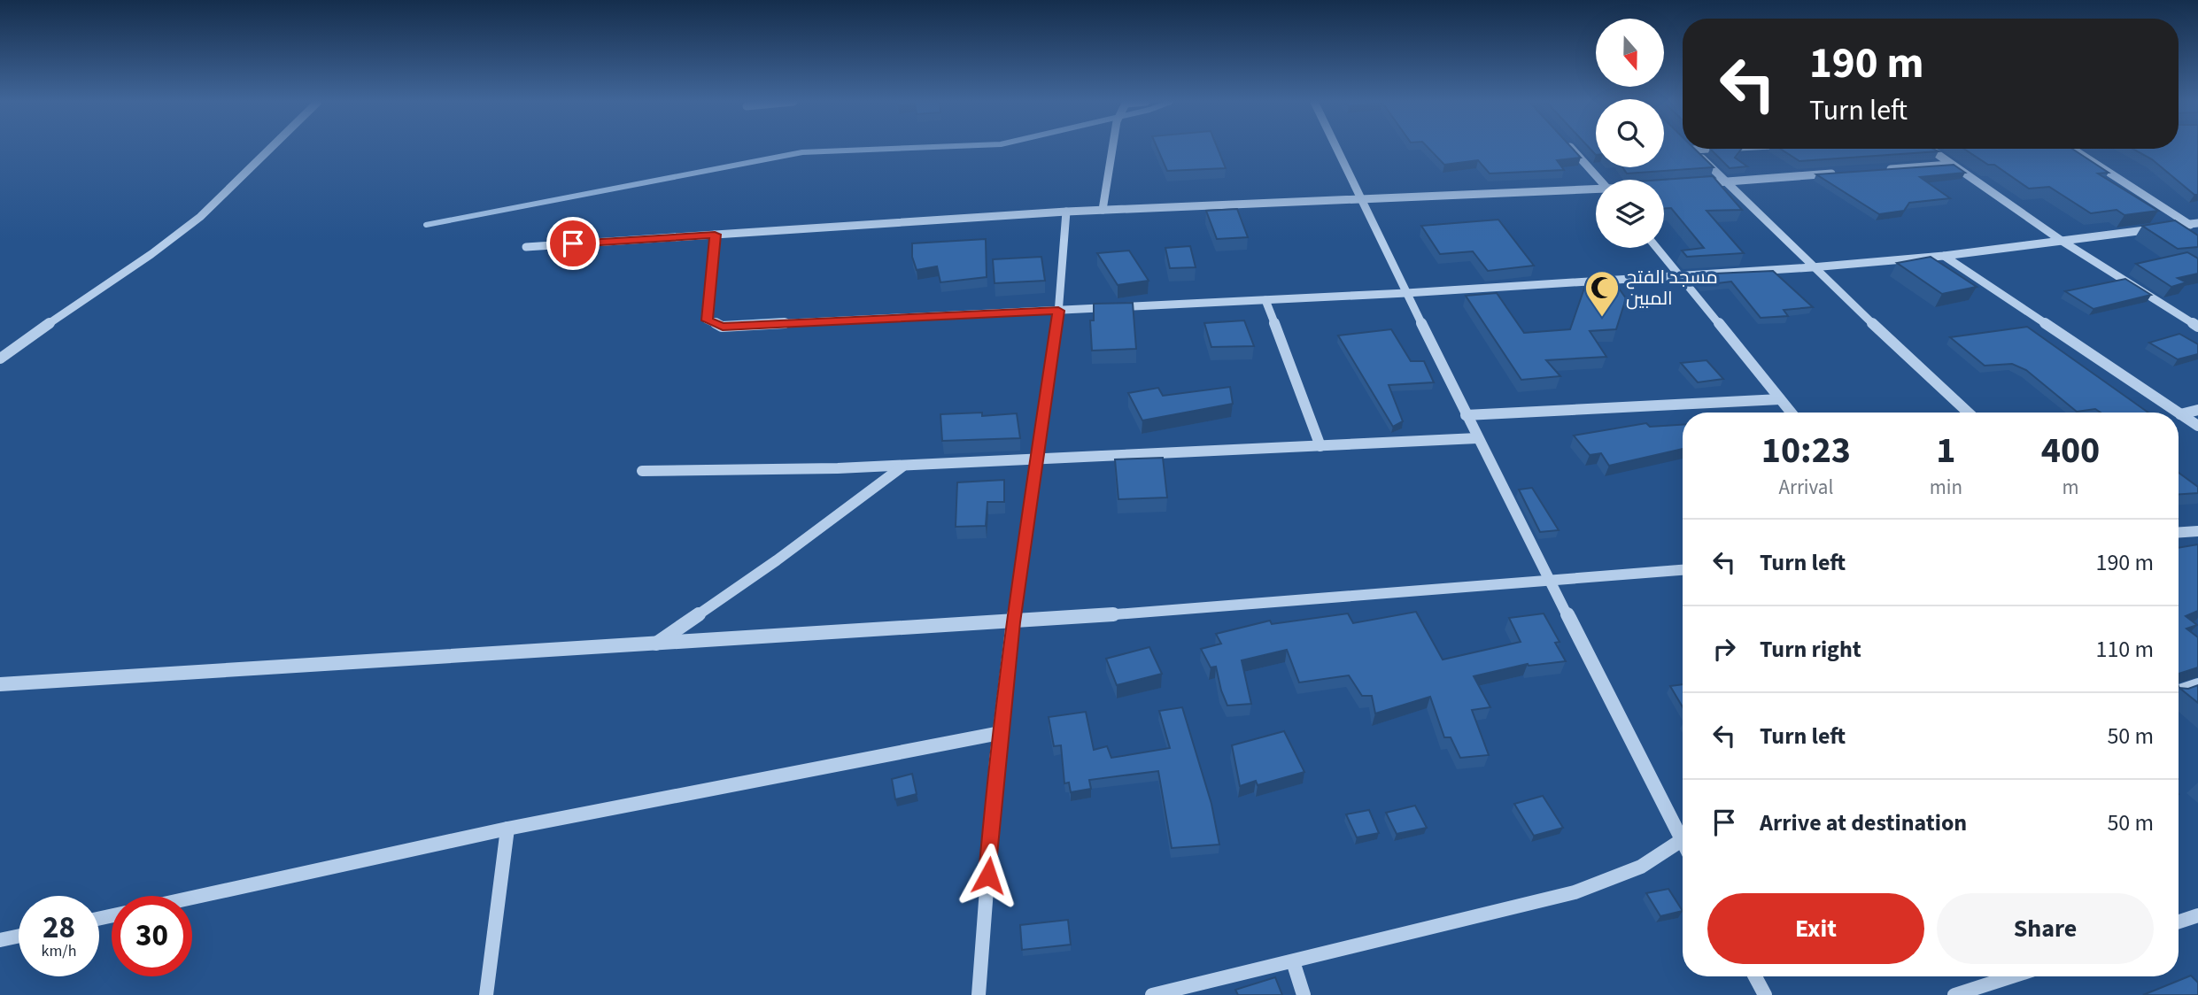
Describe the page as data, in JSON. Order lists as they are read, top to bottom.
{
  "places": {
    "mosque": ["مسجد الفتح المبين"]
  },
  "north": "bottom",
  "page": {
    "turn": ["190 m", "Turn left"],
    "eta": [
      "10:23",
      "Arrival",
      "1",
      "min",
      "400",
      "m"
    ],
    "list": [
      {
        "name": "Turn left",
        "value": "190 m"
      },
      {
        "name": "Turn right",
        "value": "110 m"
      },
      {
        "name": "Turn left",
        "value": "50 m"
      },
      {
        "name": "Arrive at destination",
        "value": "50 m"
      }
    ],
    "buttons": ["Exit", "Share"],
    "speed": "28 km/h",
    "limit": "30"
  }
}
